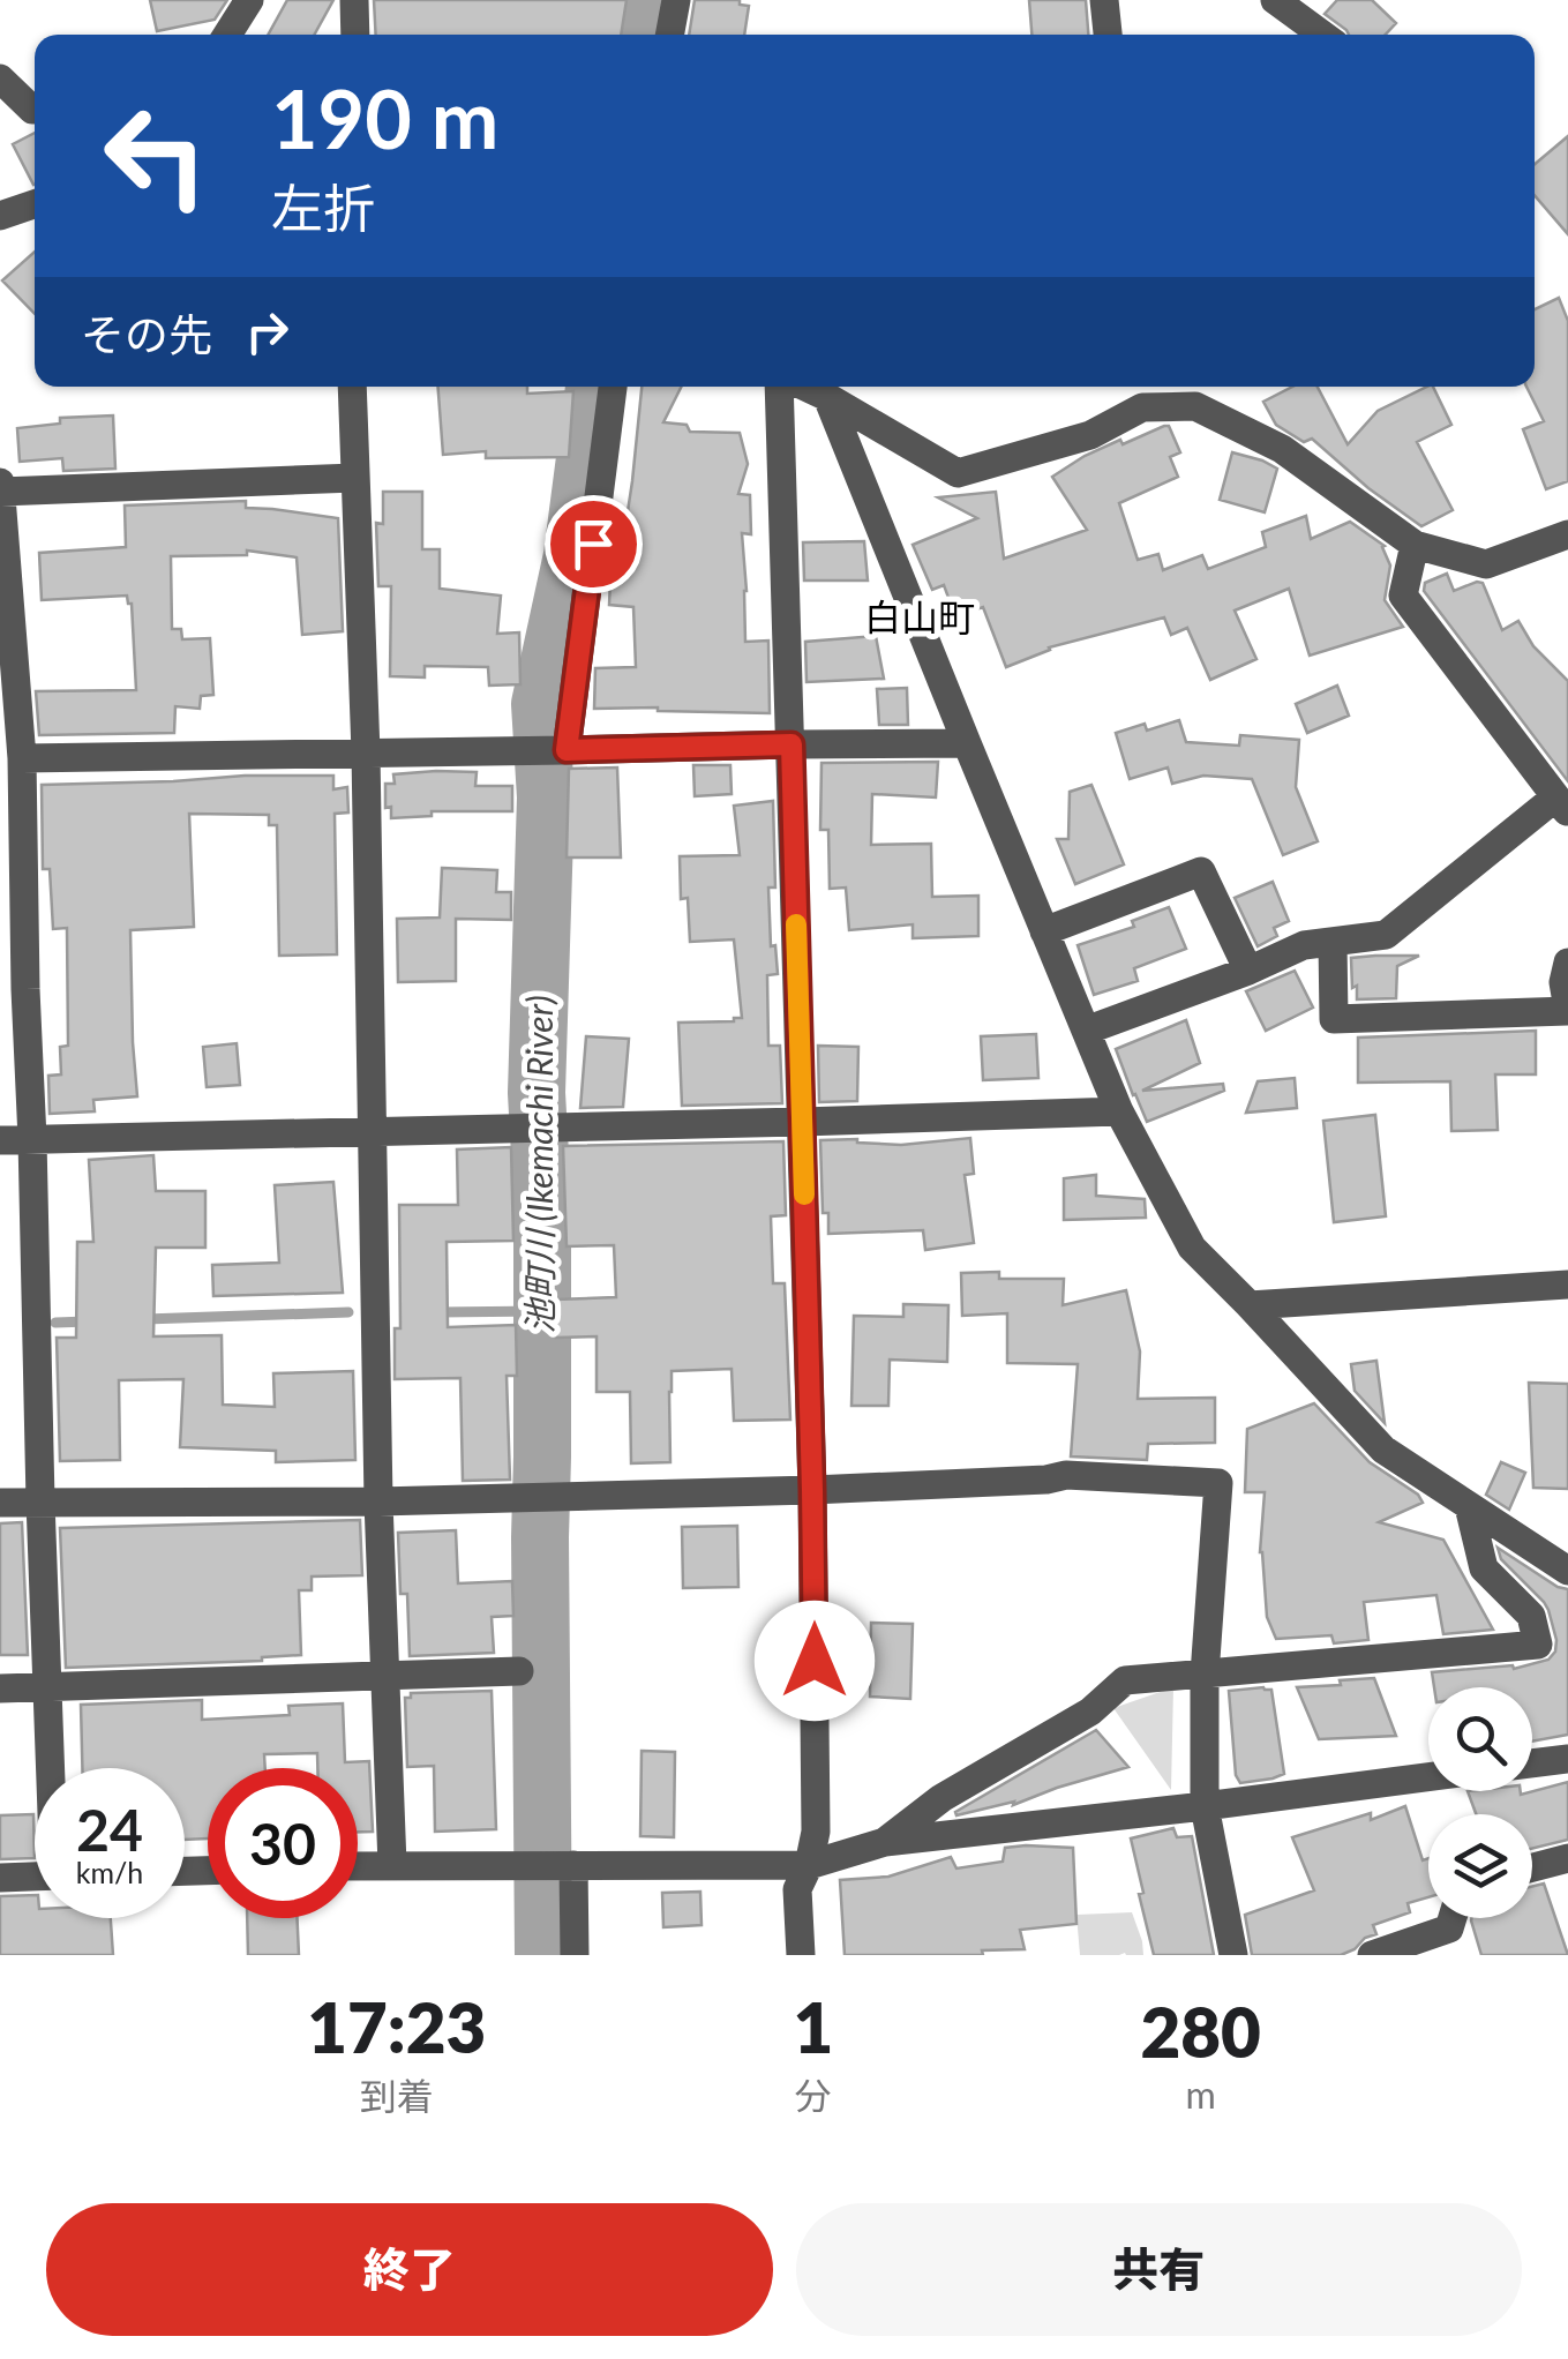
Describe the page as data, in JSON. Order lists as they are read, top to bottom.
{
  "districts": ["白山町"],
  "water": ["池町川 (Ikemachi River)"],
  "page": {
    "turn": ["190 m", "左折"],
    "then": "その先",
    "speed": "24 km/h",
    "limit": "30",
    "eta": [
      "17:23",
      "到着",
      "1",
      "分",
      "280",
      "m"
    ],
    "buttons": ["終了", "共有"]
  }
}
